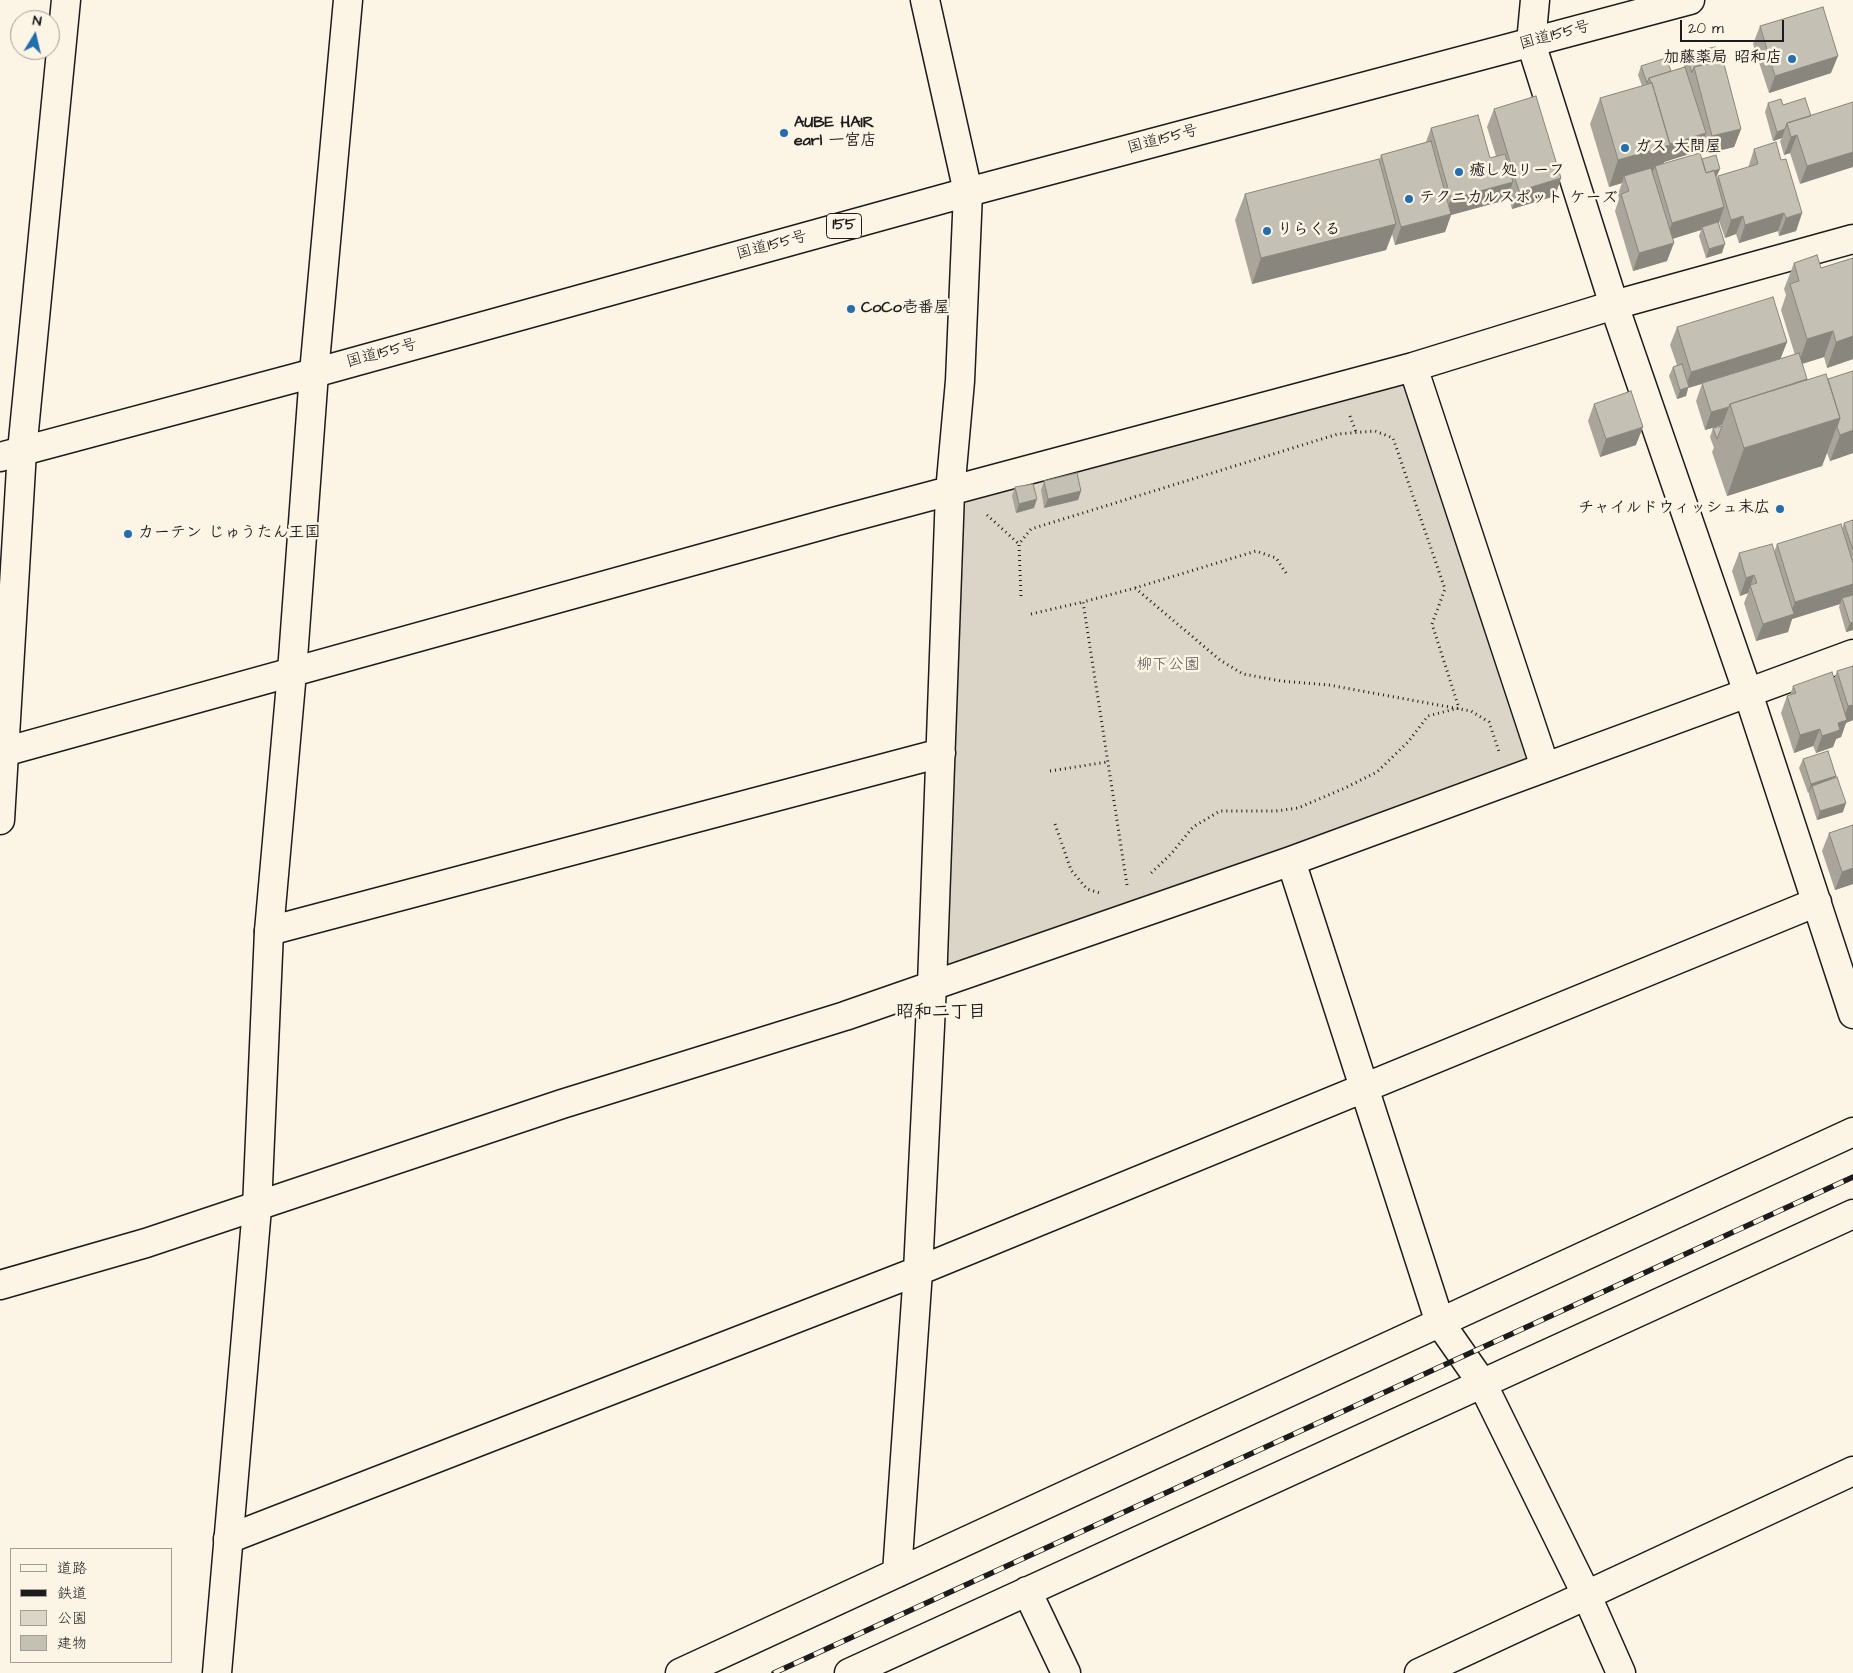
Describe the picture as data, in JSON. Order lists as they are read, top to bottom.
{
  "streets": {
    "main road": ["国道155号", "155"]
  },
  "districts": ["昭和二丁目"],
  "parks": ["柳下公園"],
  "places": [
    "加藤薬局 昭和店",
    "AUBE HAIR earl 一宮店",
    "ガス 大問屋",
    "癒し処リーフ",
    "テクニカルスポット ケーズ",
    "りらくる",
    "CoCo壱番屋",
    "チャイルドウィッシュ末広",
    "カーテン じゅうたん王国"
  ],
  "legend": [
    "道路",
    "鉄道",
    "公園",
    "建物"
  ],
  "scale_bar": "20 m",
  "north": "top"
}
